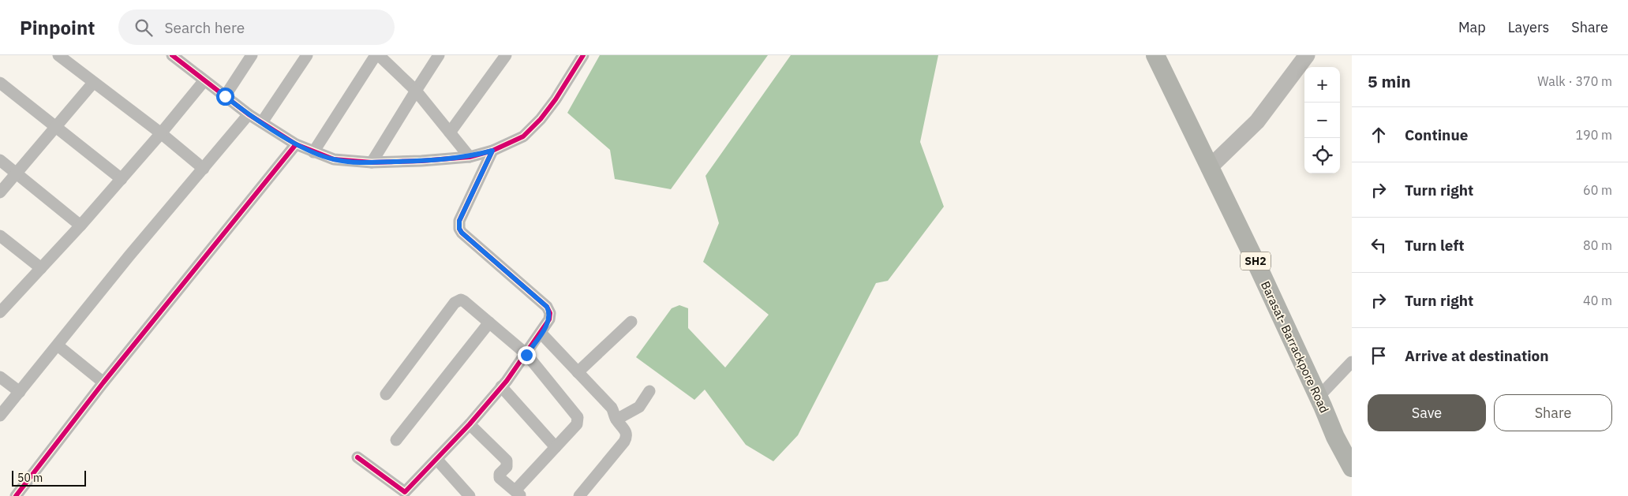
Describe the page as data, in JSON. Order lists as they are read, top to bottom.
{
  "streets": {
    "main road": ["SH2", "Barasat- Barrackpore Road"]
  },
  "scale_bar": "50 m",
  "page": {
    "header": "Pinpoint",
    "search": "Search here",
    "nav": ["Map", "Layers", "Share"],
    "heading": ["5 min", "Walk · 370 m"],
    "map_buttons": ["+", "−"],
    "list": [
      ["Continue", "190 m"],
      ["Turn right", "60 m"],
      ["Turn left", "80 m"],
      ["Turn right", "40 m"],
      "Arrive at destination"
    ],
    "buttons": ["Save", "Share"],
    "scale": "50 m"
  }
}
